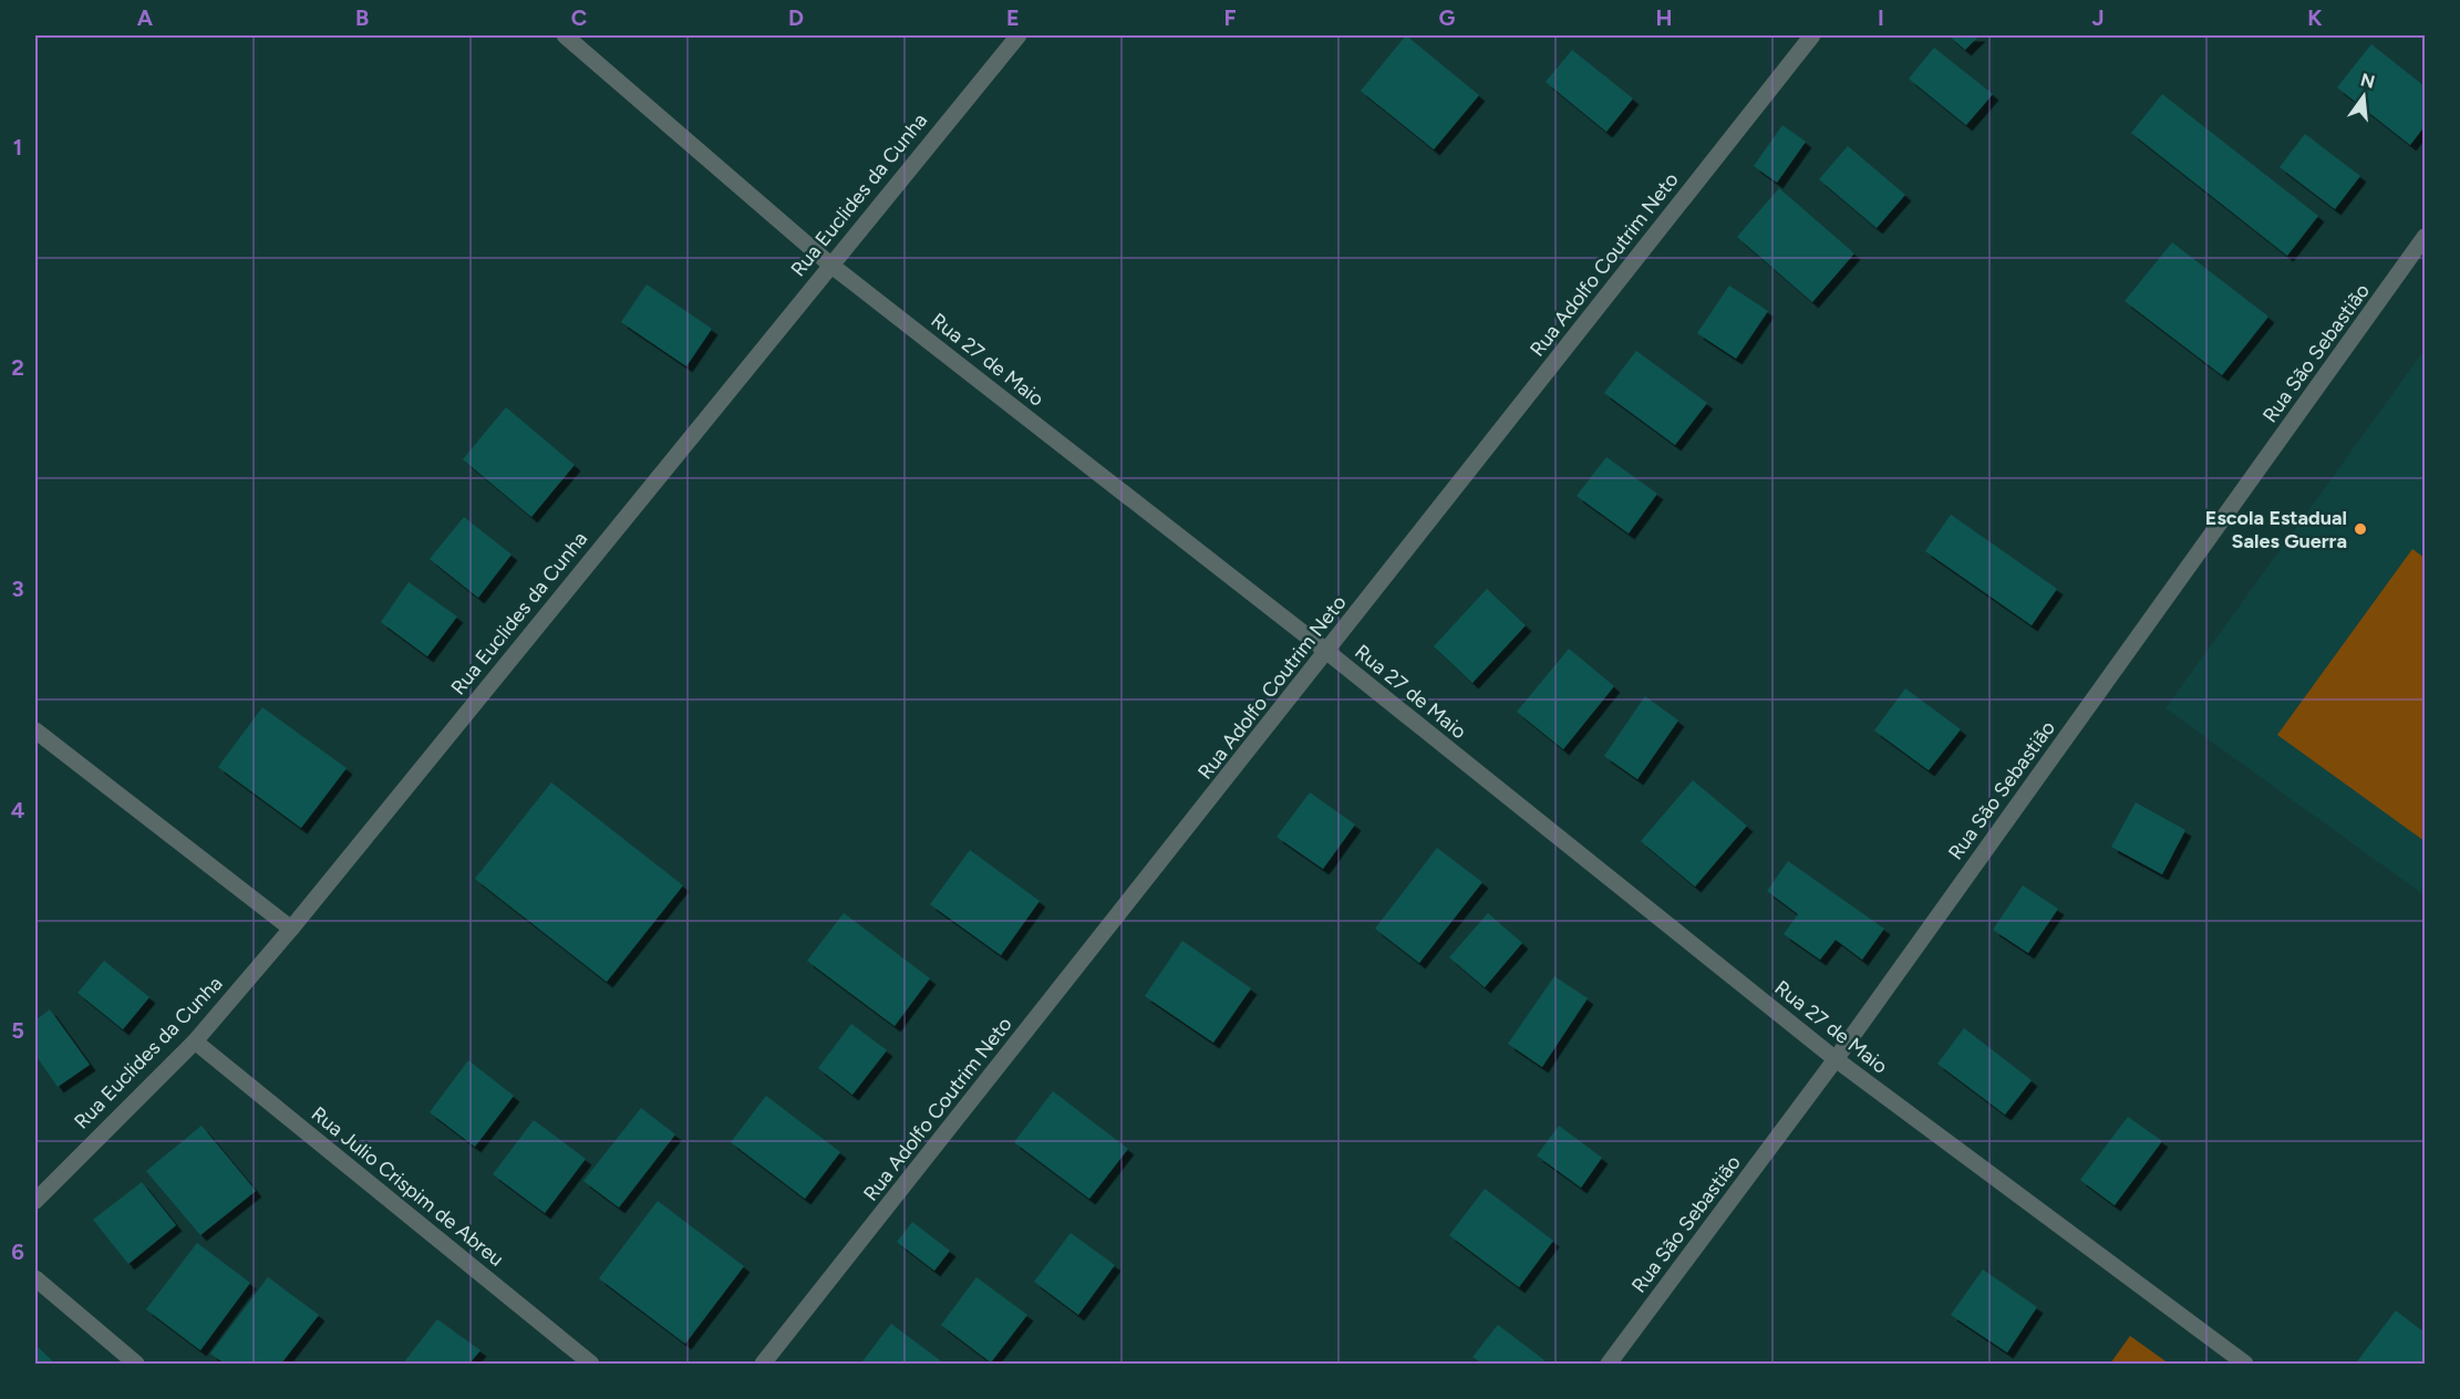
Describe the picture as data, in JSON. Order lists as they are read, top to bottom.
{
  "streets": {
    "street": [
      "Rua Euclides da Cunha",
      "Rua Adolfo Coutrim Neto",
      "Rua São Sebastião",
      "Rua 27 de Maio",
      "Rua Julio Crispim de Abreu"
    ]
  },
  "crossings": [
    ["Rua Euclides da Cunha", "Rua 27 de Maio"],
    ["Rua Euclides da Cunha", "Rua Julio Crispim de Abreu"],
    ["Rua Adolfo Coutrim Neto", "Rua 27 de Maio"],
    ["Rua São Sebastião", "Rua 27 de Maio"]
  ],
  "places": ["Escola Estadual Sales Guerra"],
  "north": "top",
  "grid": {
    "columns": [
      "A",
      "B",
      "C",
      "D",
      "E",
      "F",
      "G",
      "H",
      "I",
      "J",
      "K"
    ],
    "rows": [
      "1",
      "2",
      "3",
      "4",
      "5",
      "6"
    ]
  }
}
